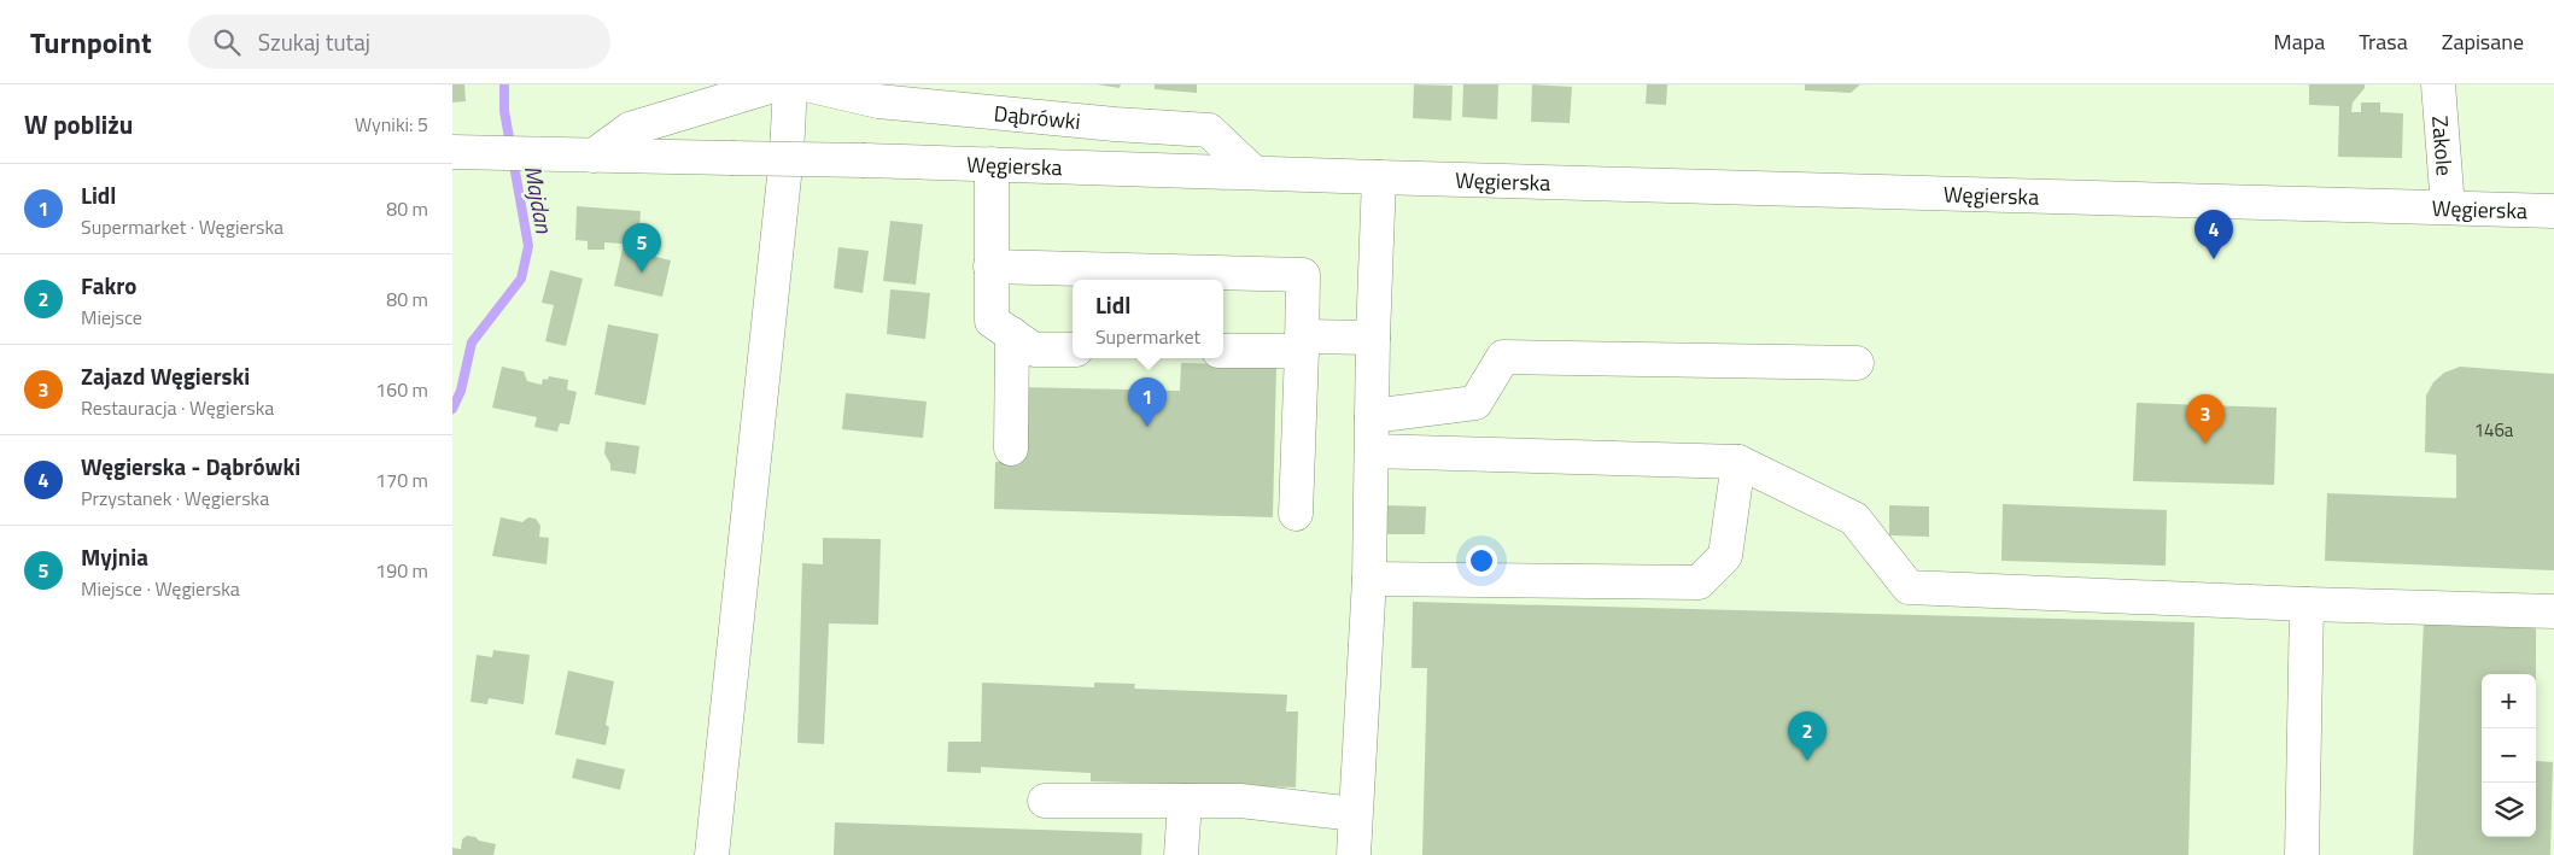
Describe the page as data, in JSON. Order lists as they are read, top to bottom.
{
  "streets": {
    "main road": ["Dąbrówki", "Zakole", "Węgierska"]
  },
  "crossings": [
    ["Dąbrówki", "Węgierska"],
    ["Zakole", "Węgierska"]
  ],
  "water": ["Majdan"],
  "house_numbers": ["146a"],
  "page": {
    "header": "Turnpoint",
    "search": "Szukaj tutaj",
    "nav": ["Mapa", "Trasa", "Zapisane"],
    "heading": ["W pobliżu", "Wyniki: 5"],
    "list": [
      {
        "mark": "1",
        "name": "Lidl",
        "note": "Supermarket · Węgierska",
        "value": "80 m"
      },
      {
        "mark": "2",
        "name": "Fakro",
        "note": "Miejsce",
        "value": "80 m"
      },
      {
        "mark": "3",
        "name": "Zajazd Węgierski",
        "note": "Restauracja · Węgierska",
        "value": "160 m"
      },
      {
        "mark": "4",
        "name": "Węgierska - Dąbrówki",
        "note": "Przystanek · Węgierska",
        "value": "170 m"
      },
      {
        "mark": "5",
        "name": "Myjnia",
        "note": "Miejsce · Węgierska",
        "value": "190 m"
      }
    ],
    "pins": [
      "4",
      "5",
      "1",
      "3",
      "2"
    ],
    "popup": ["Lidl", "Supermarket"],
    "map_buttons": ["+", "−"]
  }
}
